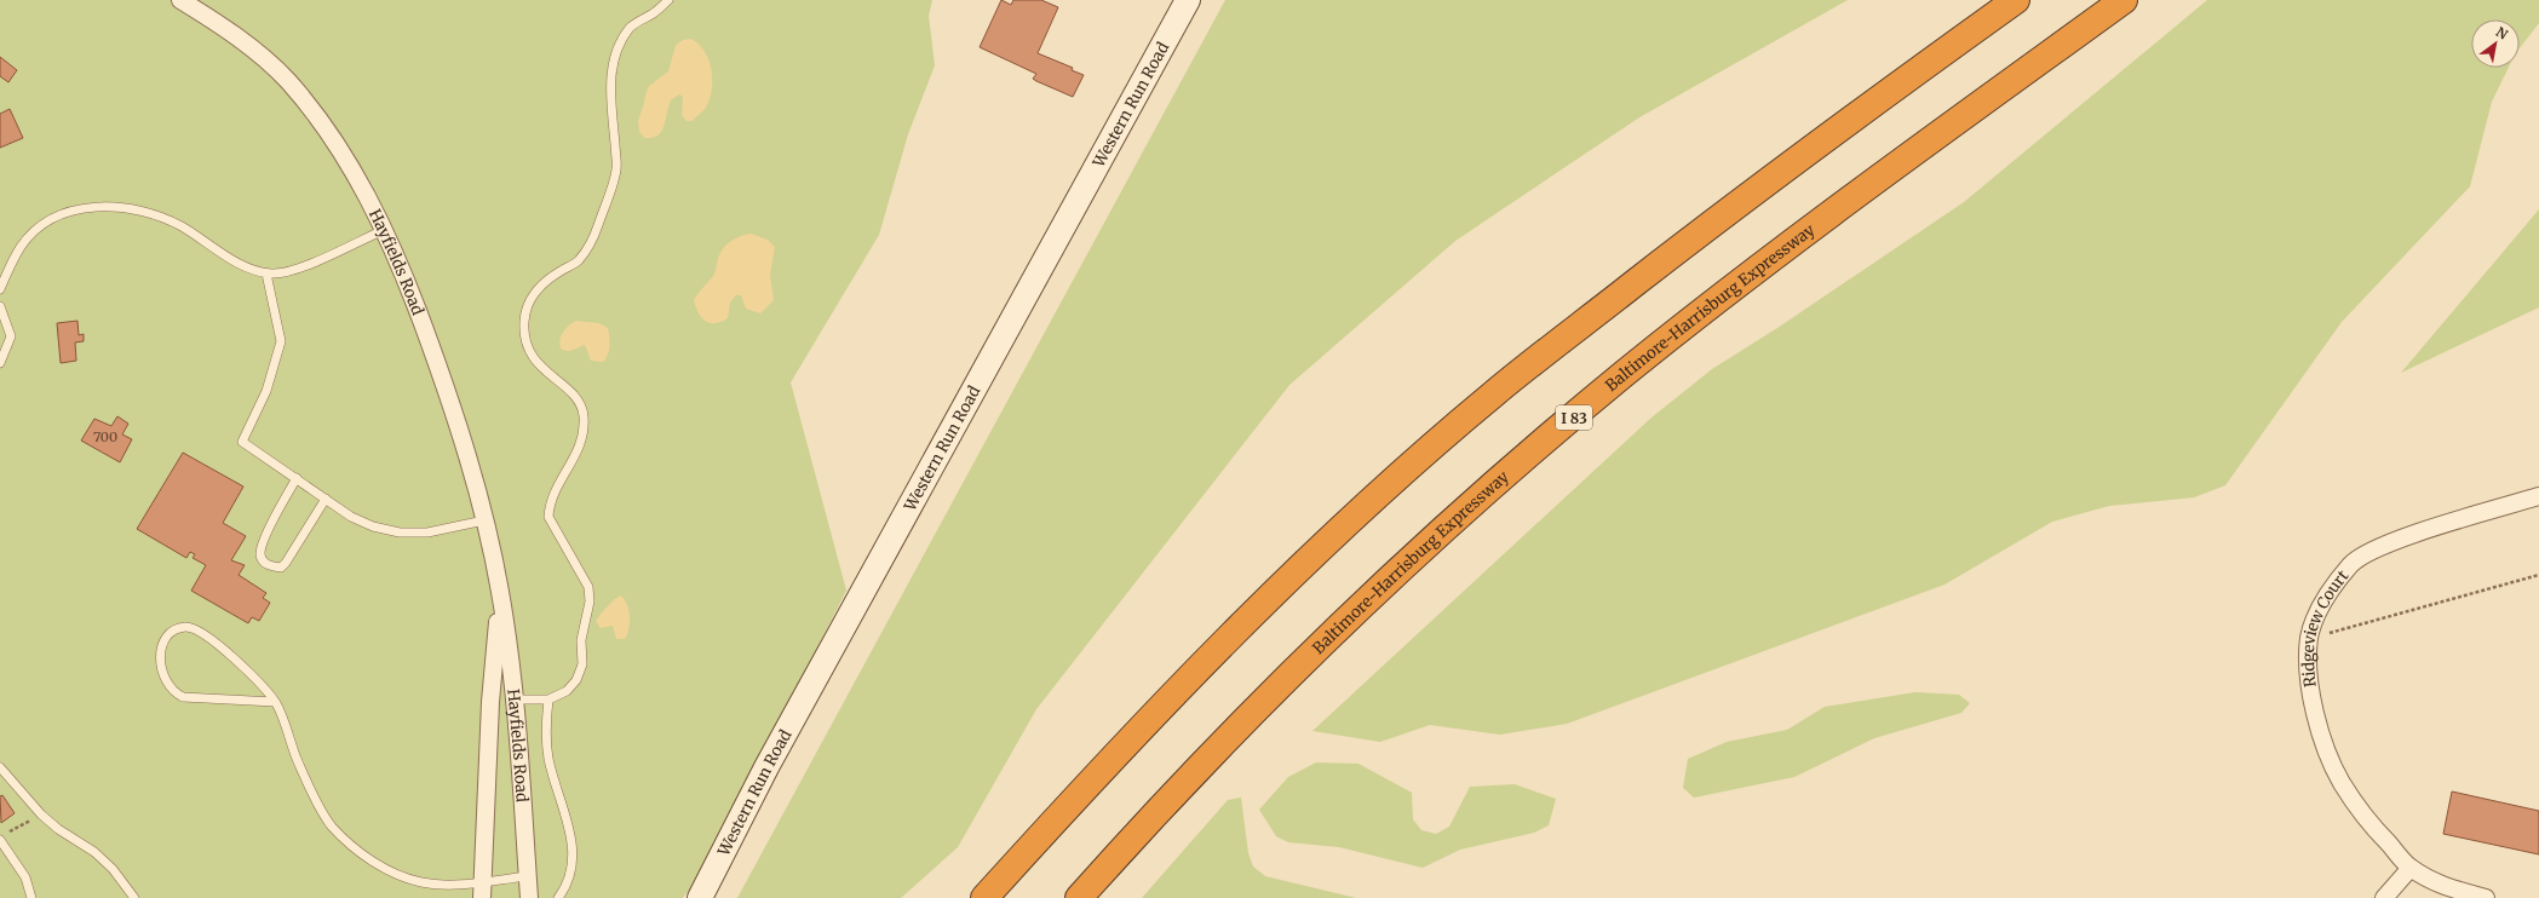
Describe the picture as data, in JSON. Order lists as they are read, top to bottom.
{
  "streets": {
    "highway": ["Baltimore-Harrisburg Expressway", "I 83"],
    "street": ["Western Run Road", "Hayfields Road", "Ridgeview Court"]
  },
  "house_numbers": ["700"],
  "north": "top right"
}
